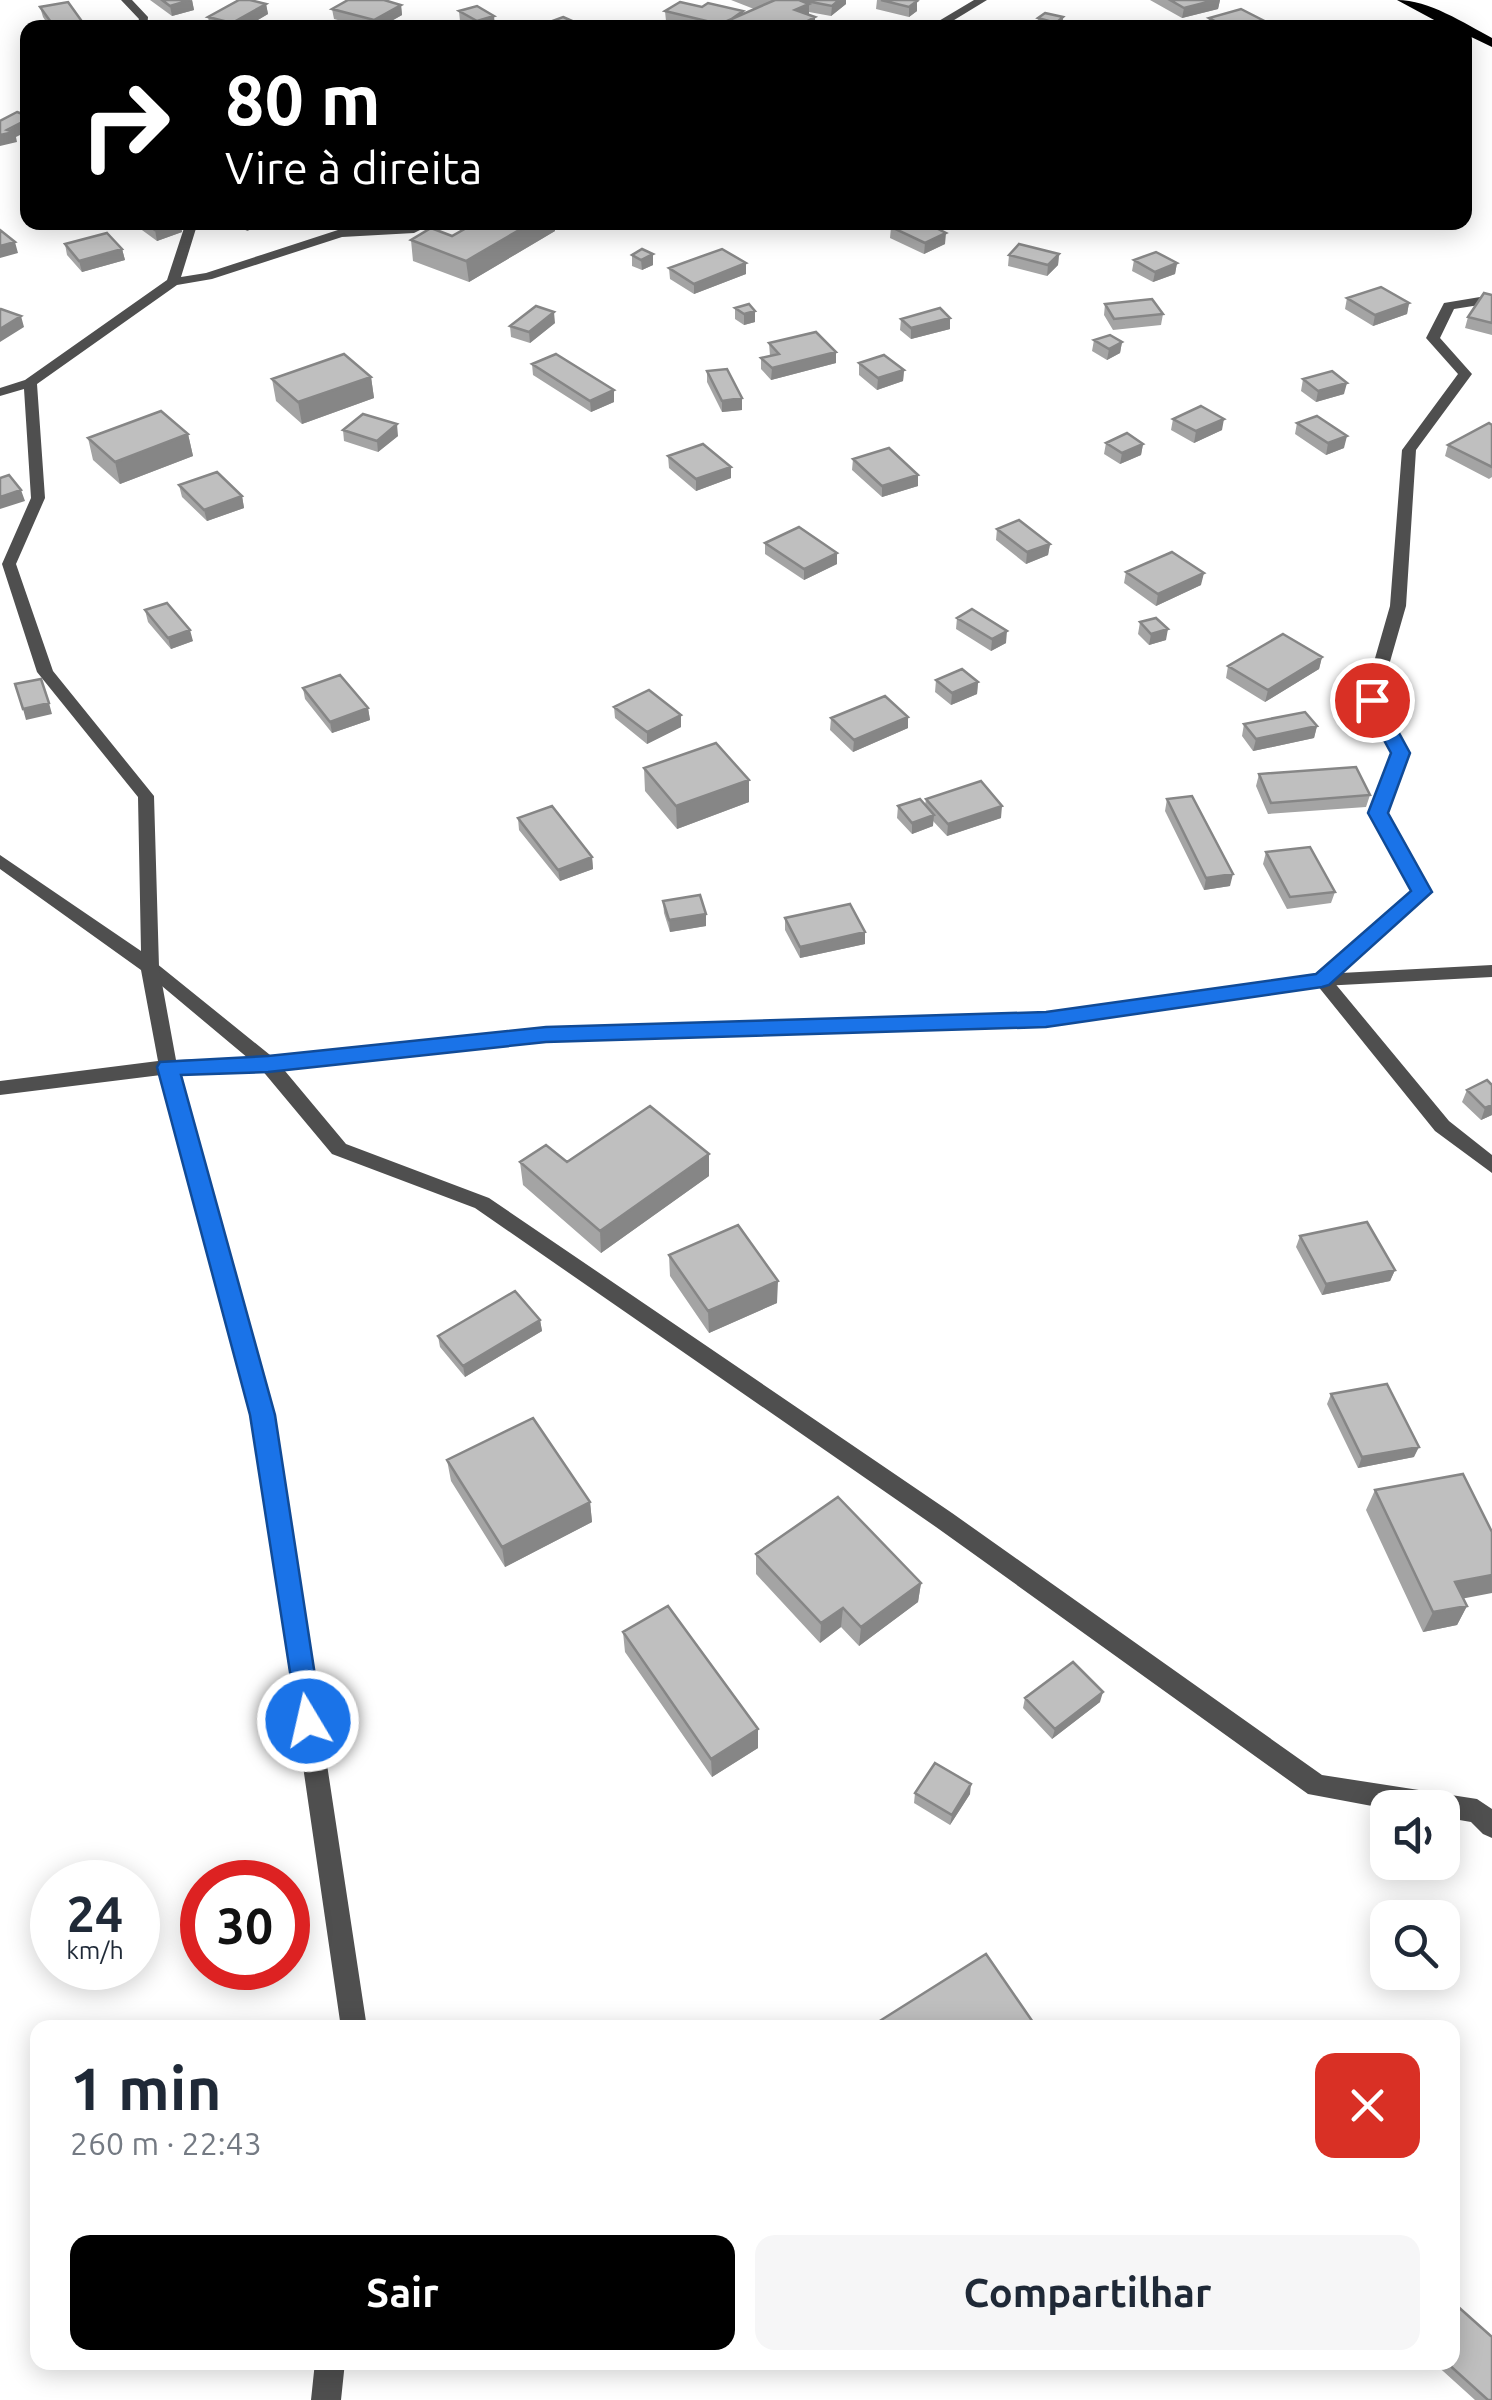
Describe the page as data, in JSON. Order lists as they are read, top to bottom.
{
  "page": {
    "turn": ["80 m", "Vire à direita"],
    "speed": "24 km/h",
    "limit": "30",
    "heading": ["1 min", "260 m · 22:43"],
    "buttons": ["Sair", "Compartilhar"]
  }
}
